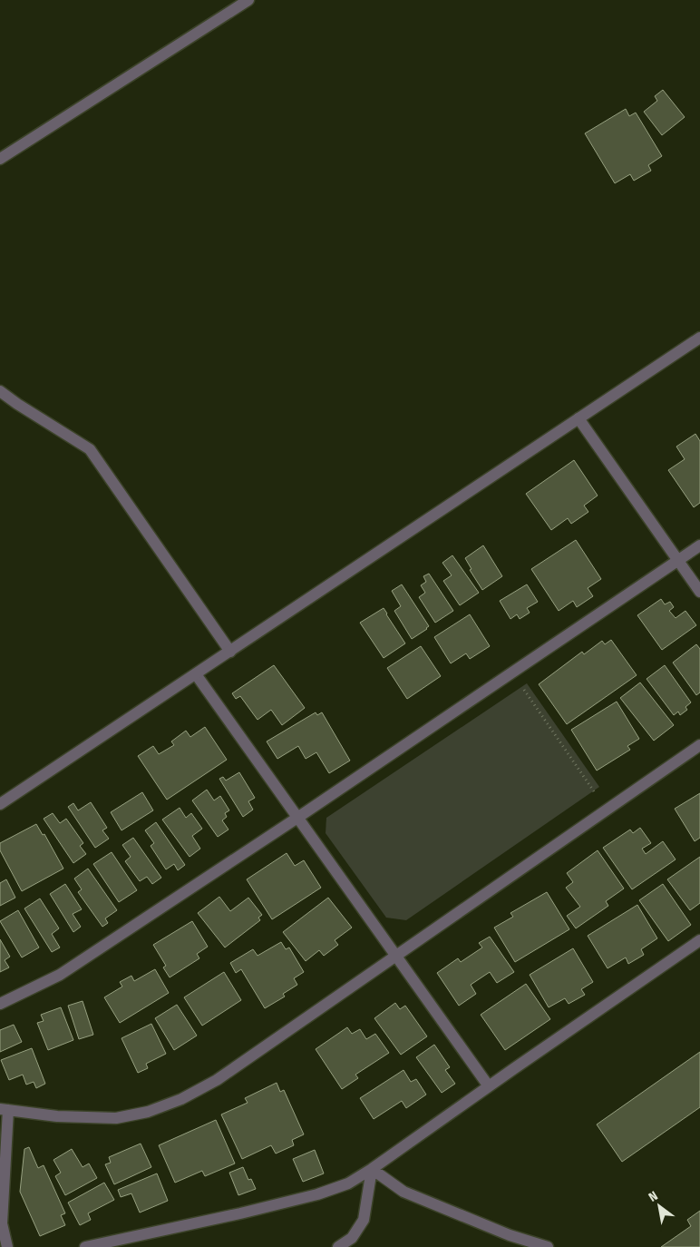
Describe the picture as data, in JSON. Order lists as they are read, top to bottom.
{
  "north": "top left"
}
